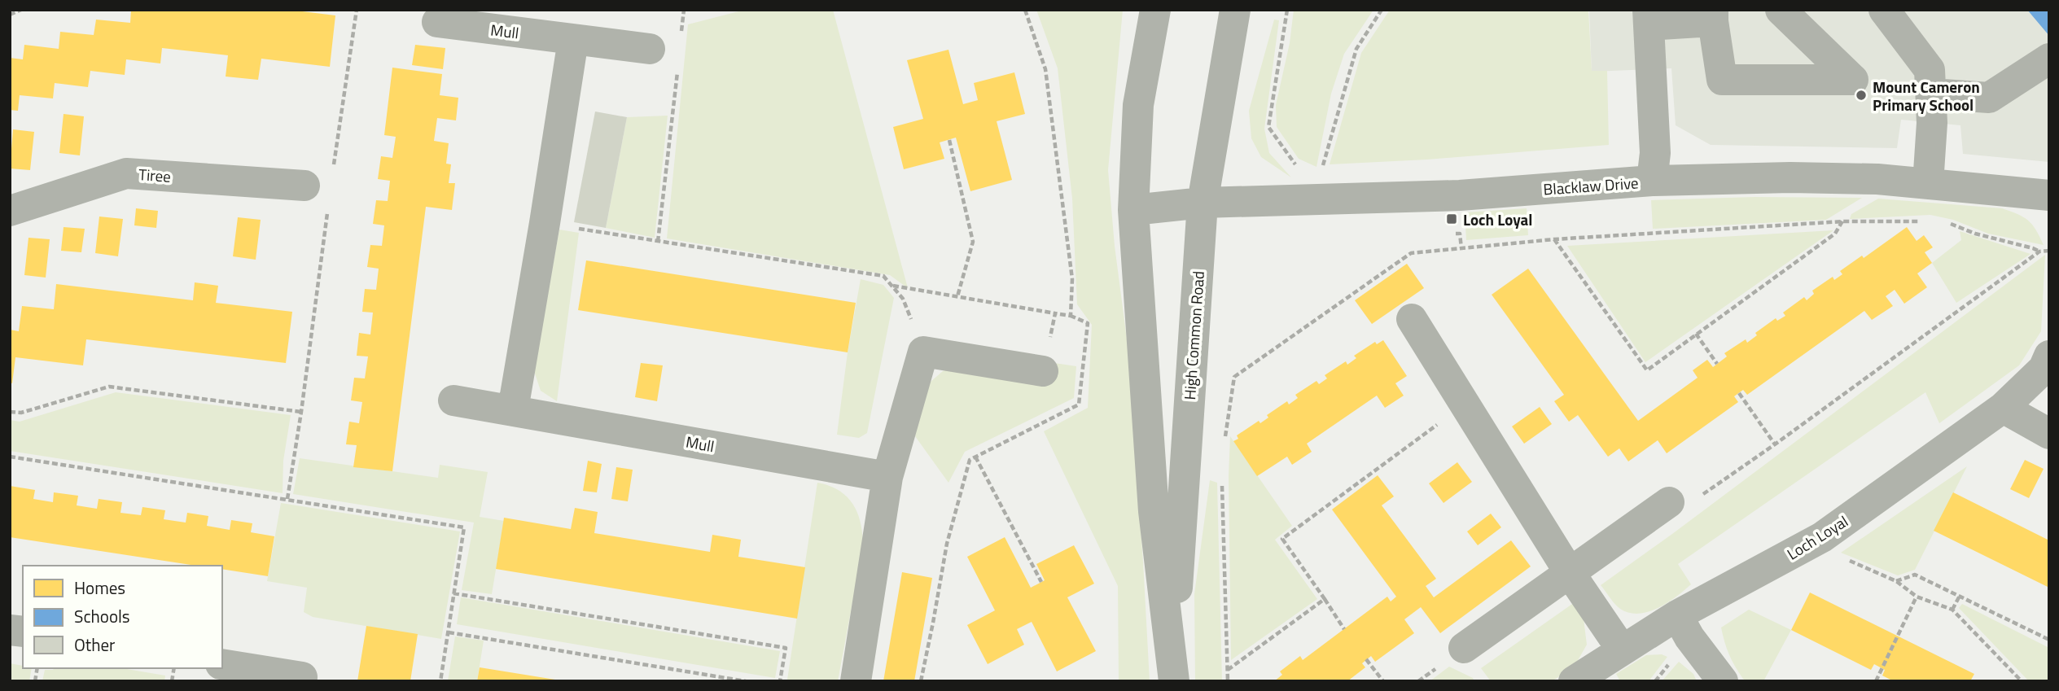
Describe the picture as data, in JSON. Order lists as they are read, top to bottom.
{
  "streets": {
    "street": [
      "Mull",
      "Tiree",
      "Blacklaw Drive",
      "High Common Road",
      "Loch Loyal"
    ]
  },
  "crossings": [
    ["Blacklaw Drive", "High Common Road"]
  ],
  "places": {
    "other": ["Mount Cameron Primary School"],
    "transit": ["Loch Loyal"]
  },
  "legend": ["Homes", "Schools", "Other"]
}
